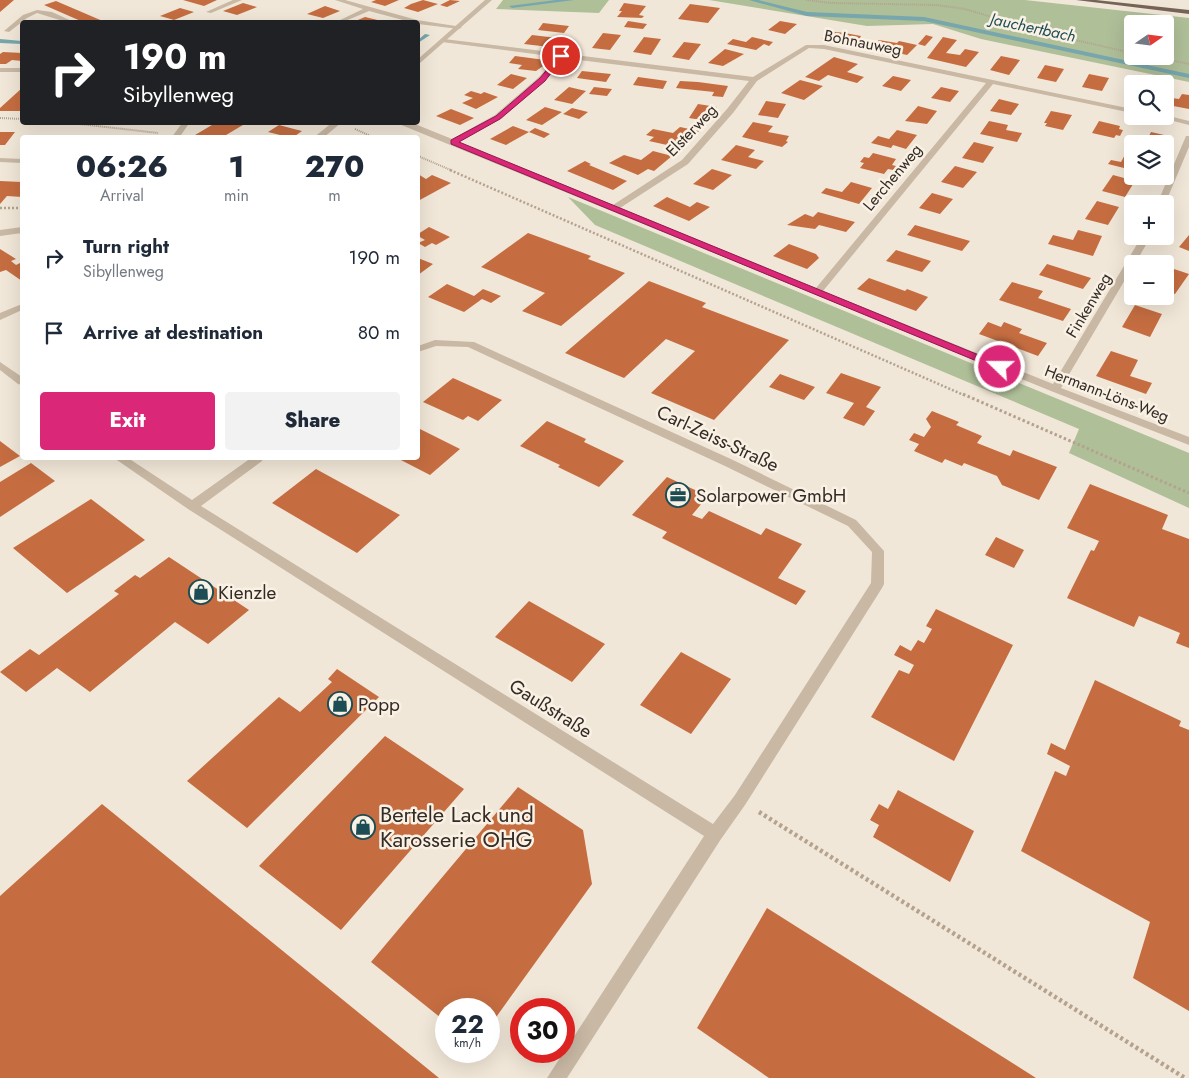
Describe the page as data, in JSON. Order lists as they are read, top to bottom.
{
  "streets": {
    "street": [
      "Bohnauweg",
      "Elsterweg",
      "Lerchenweg",
      "Finkenweg",
      "Hermann-Löns-Weg",
      "Carl-Zeiss-Straße",
      "Gaußstraße"
    ]
  },
  "crossings": [
    ["Bohnauweg", "Elsterweg"],
    ["Bohnauweg", "Lerchenweg"],
    ["Elsterweg", "Hermann-Löns-Weg"],
    ["Lerchenweg", "Hermann-Löns-Weg"],
    ["Finkenweg", "Hermann-Löns-Weg"],
    ["Carl-Zeiss-Straße", "Gaußstraße"]
  ],
  "water": ["Jauchertbach"],
  "places": {
    "office": ["Solarpower GmbH"],
    "shop": ["Kienzle", "Popp", "Bertele Lack und Karosserie OHG"]
  },
  "north": "right",
  "page": {
    "map_buttons": ["+", "−"],
    "turn": ["190 m", "Sibyllenweg"],
    "eta": [
      "06:26",
      "Arrival",
      "1",
      "min",
      "270",
      "m"
    ],
    "list": [
      {
        "name": "Turn right",
        "note": "Sibyllenweg",
        "value": "190 m"
      },
      {
        "name": "Arrive at destination",
        "value": "80 m"
      }
    ],
    "buttons": ["Exit", "Share"],
    "speed": "22 km/h",
    "limit": "30"
  }
}
